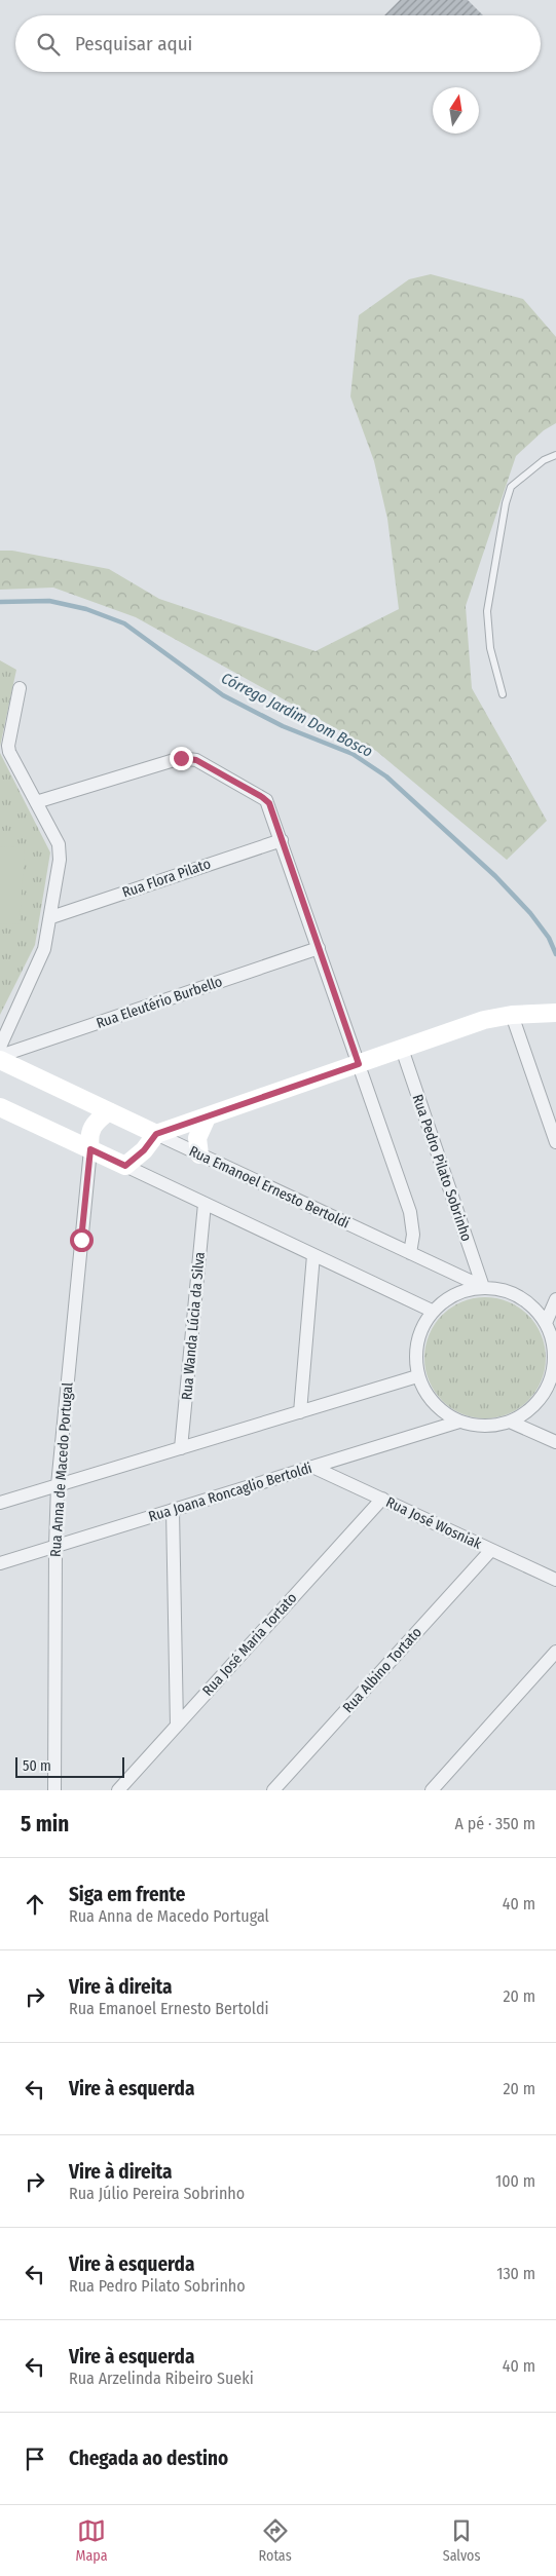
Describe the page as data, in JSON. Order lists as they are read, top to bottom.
{
  "streets": {
    "main road": ["Rua Emanoel Ernesto Bertoldi"],
    "street": [
      "Rua Flora Pilato",
      "Rua Eleutério Burbello",
      "Rua Pedro Pilato Sobrinho",
      "Rua Wanda Lúcia da Silva",
      "Rua Anna de Macedo Portugal",
      "Rua Joana Roncaglio Bertoldi",
      "Rua José Wosniak",
      "Rua José Maria Tortato",
      "Rua Albino Tortato"
    ]
  },
  "crossings": [
    ["Rua Pedro Pilato Sobrinho", "Rua Emanoel Ernesto Bertoldi"],
    ["Rua Pedro Pilato Sobrinho", "Rua Joana Roncaglio Bertoldi"],
    ["Rua Emanoel Ernesto Bertoldi", "Rua Joana Roncaglio Bertoldi"],
    ["Rua Anna de Macedo Portugal", "Rua Joana Roncaglio Bertoldi"],
    ["Rua Joana Roncaglio Bertoldi", "Rua José Wosniak"],
    ["Rua José Wosniak", "Rua José Maria Tortato"],
    ["Rua José Wosniak", "Rua Albino Tortato"]
  ],
  "water": ["Córrego Jardim Dom Bosco"],
  "scale_bar": "50 m",
  "north": "top",
  "page": {
    "search": "Pesquisar aqui",
    "scale": "50 m",
    "heading": ["5 min", "A pé · 350 m"],
    "list": [
      ["Siga em frente", "Rua Anna de Macedo Portugal", "40 m"],
      ["Vire à direita", "Rua Emanoel Ernesto Bertoldi", "20 m"],
      ["Vire à esquerda", "20 m"],
      ["Vire à direita", "Rua Júlio Pereira Sobrinho", "100 m"],
      ["Vire à esquerda", "Rua Pedro Pilato Sobrinho", "130 m"],
      ["Vire à esquerda", "Rua Arzelinda Ribeiro Sueki", "40 m"],
      "Chegada ao destino"
    ],
    "nav": ["Mapa", "Rotas", "Salvos"]
  }
}
